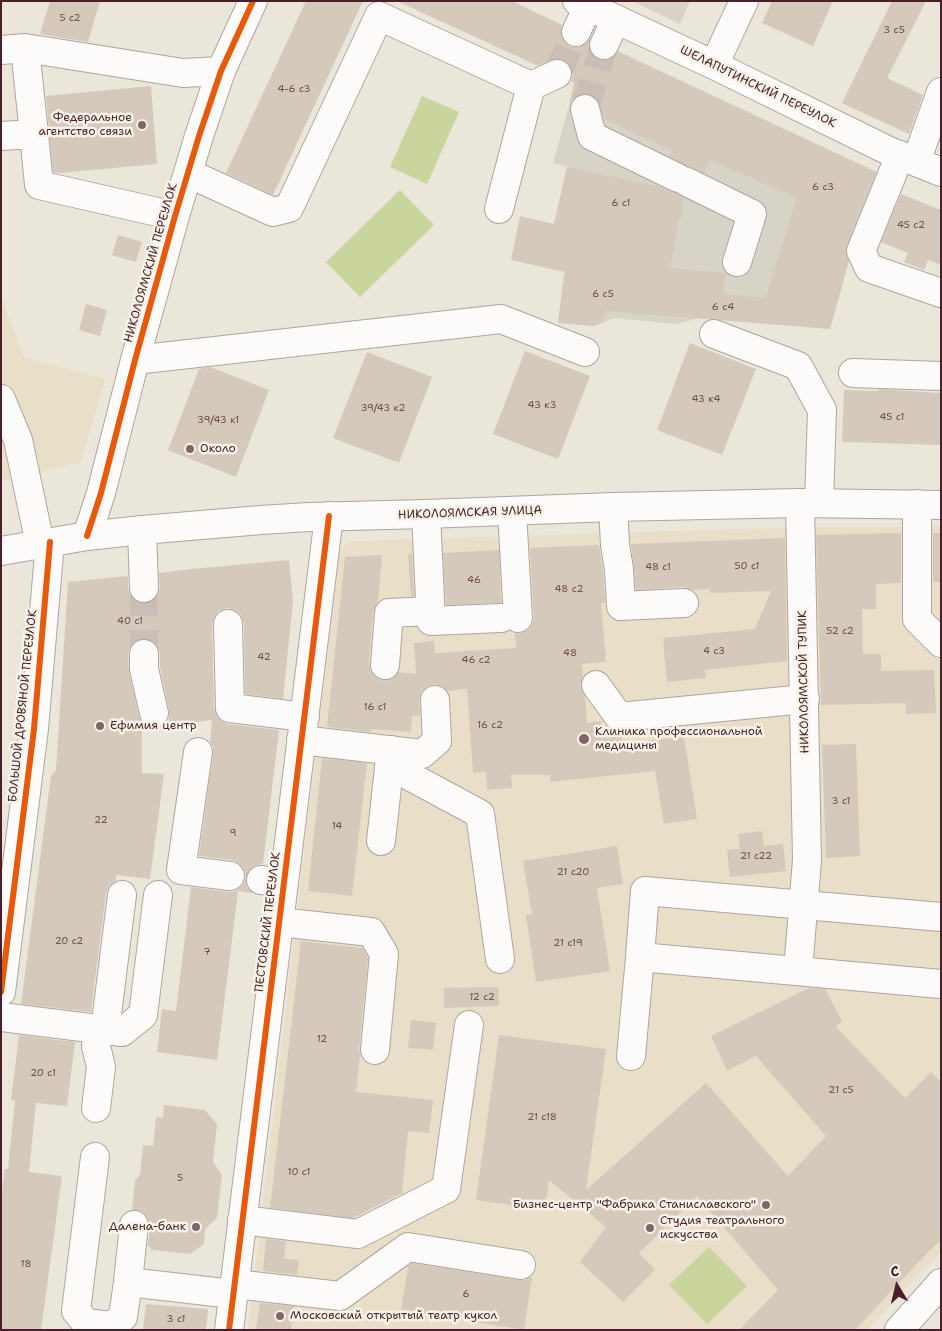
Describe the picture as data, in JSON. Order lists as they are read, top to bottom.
{
  "streets": {
    "street": [
      "ШЕЛАПУТИНСКИЙ ПЕРЕУЛОК",
      "НИКОЛОЯМСКИЙ ПЕРЕУЛОК",
      "НИКОЛОЯМСКАЯ УЛИЦА",
      "НИКОЛОЯМСКОЙ ТУПИК",
      "БОЛЬШОЙ ДРОВЯНОЙ ПЕРЕУЛОК",
      "ПЕСТОВСКИЙ ПЕРЕУЛОК"
    ]
  },
  "crossings": [
    ["НИКОЛОЯМСКИЙ ПЕРЕУЛОК", "НИКОЛОЯМСКАЯ УЛИЦА"],
    ["НИКОЛОЯМСКАЯ УЛИЦА", "НИКОЛОЯМСКОЙ ТУПИК"],
    ["НИКОЛОЯМСКАЯ УЛИЦА", "БОЛЬШОЙ ДРОВЯНОЙ ПЕРЕУЛОК"],
    ["НИКОЛОЯМСКАЯ УЛИЦА", "ПЕСТОВСКИЙ ПЕРЕУЛОК"]
  ],
  "places": [
    "Федеральное агентство связи",
    "Около",
    "Ефимия центр",
    "Клиника профессиональной медицины",
    "Бизнес-центр \"Фабрика Станиславского\"",
    "Далена-банк",
    "Студия театрального искусства",
    "Московский открытый театр кукол"
  ],
  "house_numbers": [
    "5 с2",
    "3 с5",
    "4-6 с3",
    "6 с3",
    "6 с1",
    "45 с2",
    "6 с5",
    "6 с4",
    "43 к4",
    "43 к3",
    "39/43 к2",
    "45 с1",
    "39/43 к1",
    "50 с1",
    "48 с1",
    "46",
    "48 с2",
    "40 с1",
    "52 с2",
    "4 с3",
    "48",
    "42",
    "46 с2",
    "16 с1",
    "16 с2",
    "3 с1",
    "22",
    "14",
    "9",
    "21 с22",
    "21 с20",
    "20 с2",
    "21 с19",
    "7",
    "12 с2",
    "12",
    "20 с1",
    "21 с5",
    "21 с18",
    "10 с1",
    "5",
    "18",
    "6",
    "3 с1"
  ],
  "north": "top"
}
